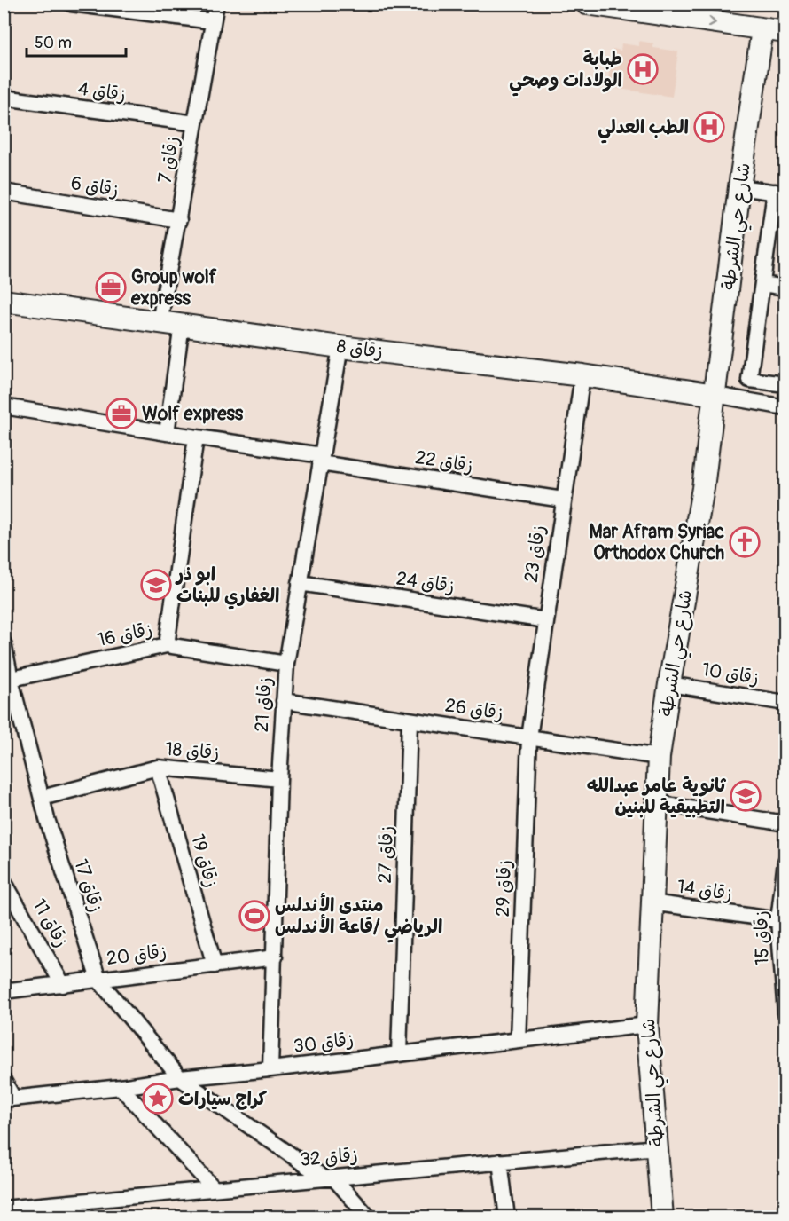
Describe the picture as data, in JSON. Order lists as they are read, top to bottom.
{
  "streets": {
    "street": [
      "زقاق 4",
      "زقاق 7",
      "زقاق 6",
      "شارع حي الشرطة",
      "زقاق 8",
      "زقاق 22",
      "زقاق 23",
      "زقاق 24",
      "زقاق 16",
      "زقاق 10",
      "زقاق 21",
      "زقاق 26",
      "زقاق 18",
      "زقاق 27",
      "زقاق 19",
      "زقاق 17",
      "زقاق 29",
      "زقاق 14",
      "زقاق 11",
      "زقاق 15",
      "زقاق 20",
      "زقاق 30",
      "زقاق 32"
    ]
  },
  "crossings": [
    ["زقاق 4", "زقاق 7"],
    ["زقاق 7", "زقاق 6"],
    ["زقاق 7", "زقاق 8"],
    ["شارع حي الشرطة", "زقاق 8"],
    ["شارع حي الشرطة", "زقاق 10"],
    ["شارع حي الشرطة", "زقاق 26"],
    ["شارع حي الشرطة", "زقاق 14"],
    ["شارع حي الشرطة", "زقاق 30"],
    ["شارع حي الشرطة", "زقاق 32"],
    ["زقاق 8", "زقاق 23"],
    ["زقاق 8", "زقاق 21"],
    ["زقاق 22", "زقاق 23"],
    ["زقاق 22", "زقاق 21"],
    ["زقاق 23", "زقاق 24"],
    ["زقاق 23", "زقاق 26"],
    ["زقاق 23", "زقاق 29"],
    ["زقاق 24", "زقاق 21"],
    ["زقاق 16", "زقاق 21"],
    ["زقاق 16", "زقاق 17"],
    ["زقاق 21", "زقاق 26"],
    ["زقاق 21", "زقاق 18"],
    ["زقاق 21", "زقاق 20"],
    ["زقاق 21", "زقاق 30"],
    ["زقاق 26", "زقاق 27"],
    ["زقاق 26", "زقاق 29"],
    ["زقاق 18", "زقاق 19"],
    ["زقاق 18", "زقاق 17"],
    ["زقاق 27", "زقاق 30"],
    ["زقاق 19", "زقاق 20"],
    ["زقاق 17", "زقاق 20"],
    ["زقاق 17", "زقاق 30"],
    ["زقاق 17", "زقاق 32"],
    ["زقاق 29", "زقاق 30"],
    ["زقاق 14", "زقاق 15"],
    ["زقاق 11", "زقاق 20"]
  ],
  "places": {
    "hospital": ["طبابة الولادات وصحي", "الطب العدلي"],
    "office": ["Group wolf express", "Wolf express"],
    "church": ["Mar Afram Syriac Orthodox Church"],
    "school or university": ["ابو ذر الغفاري للبنات", "ثانوية عامر عبدالله التطبيقية للبنين"],
    "sports": ["منتدى الأندلس الرياضي /قاعة الأندلس"],
    "place": ["كراج سيارات"]
  },
  "scale_bar": "50 m"
}
